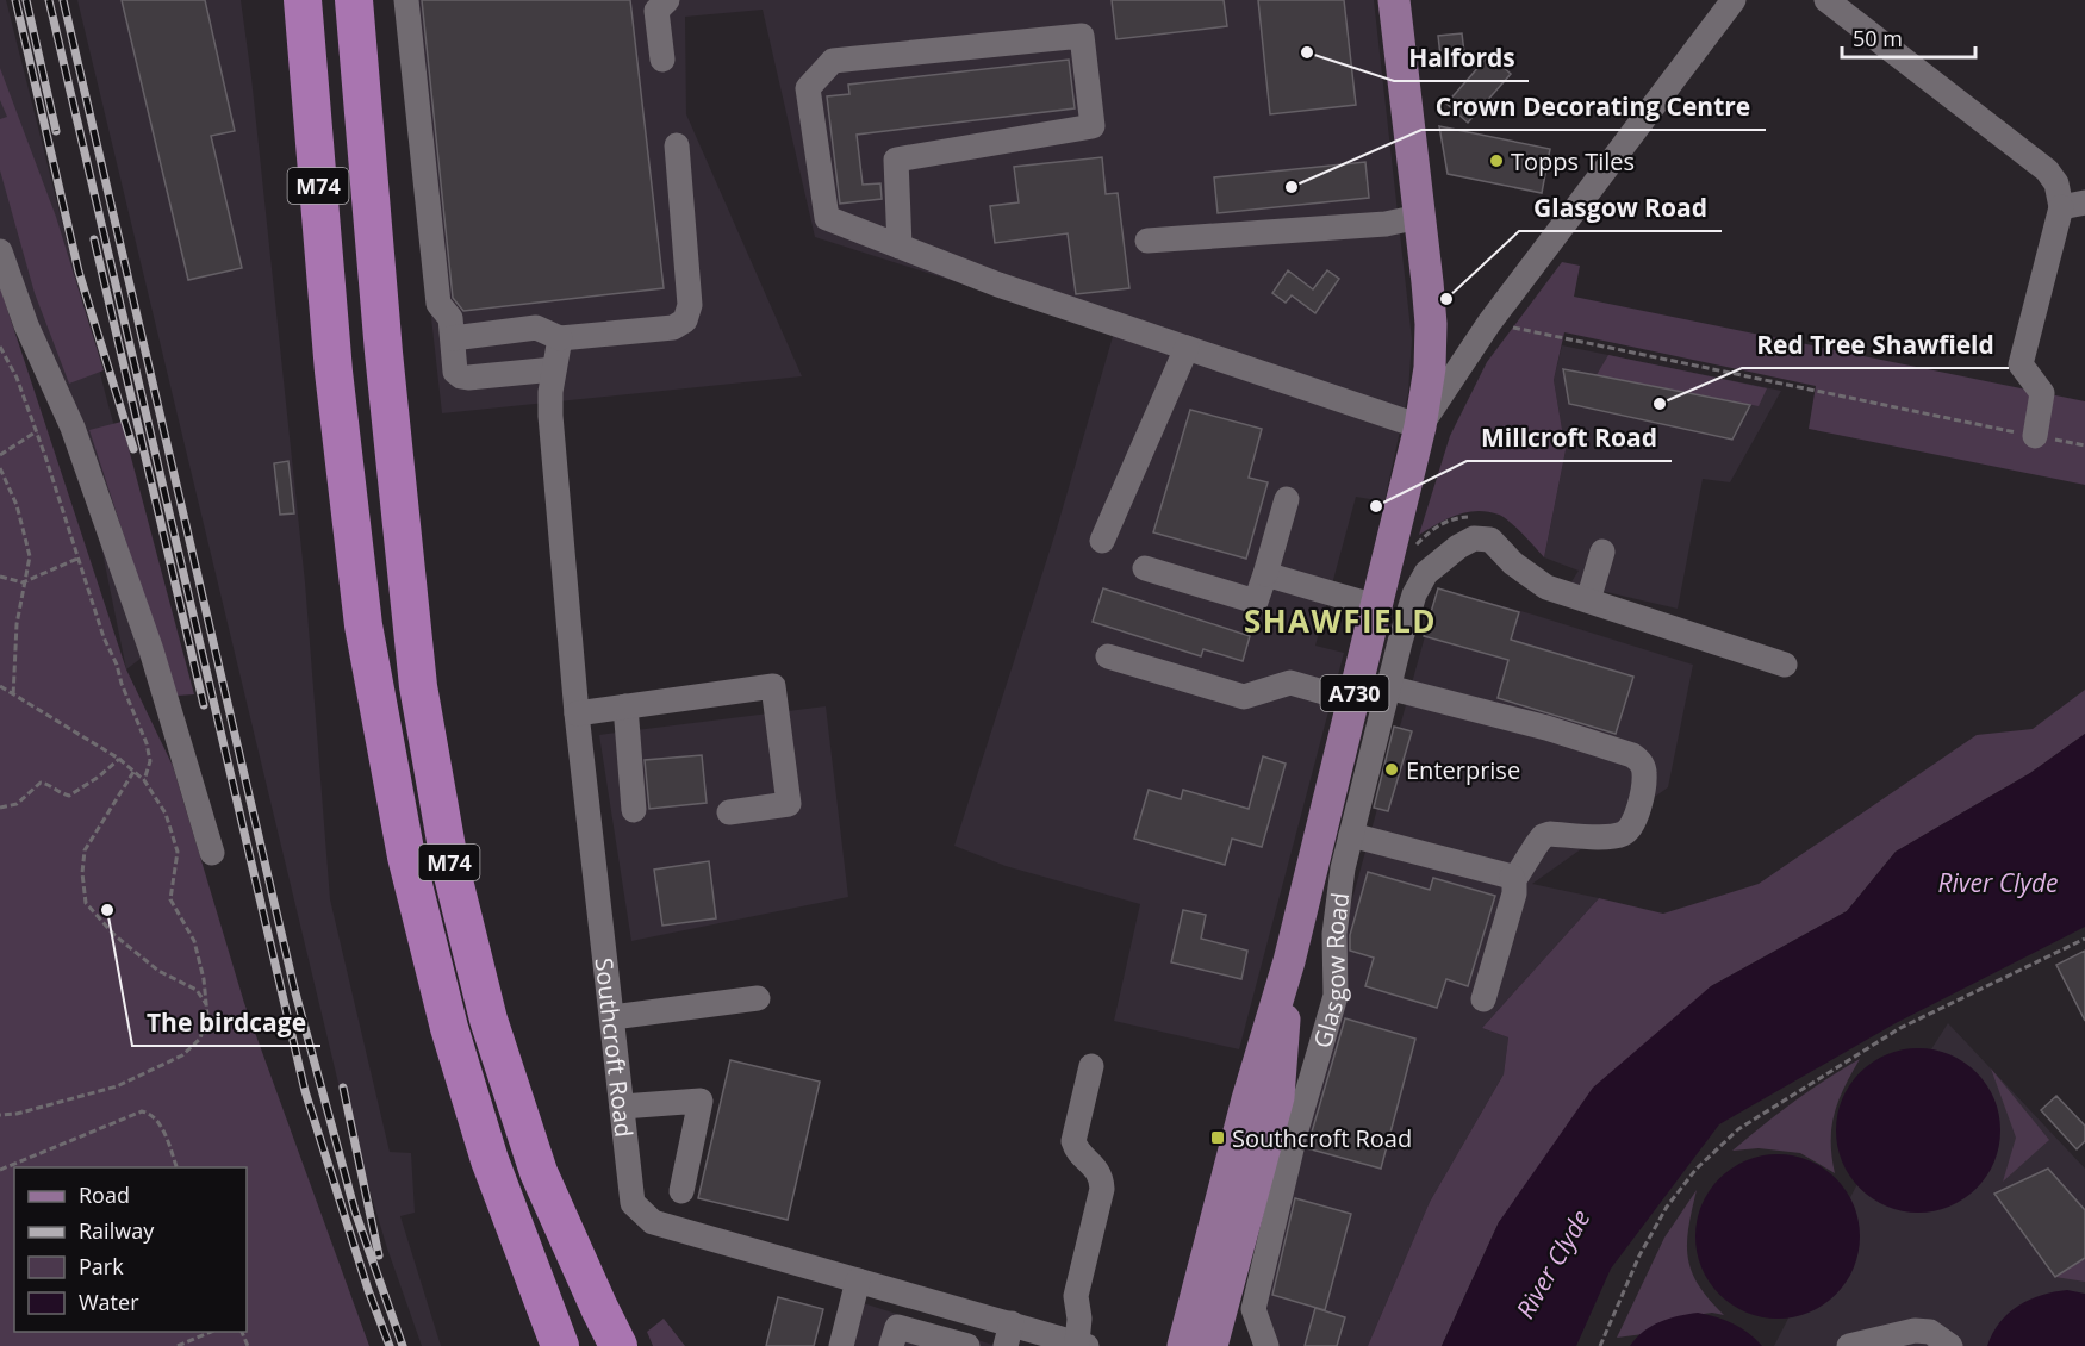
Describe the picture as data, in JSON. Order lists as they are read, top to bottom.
{
  "streets": {
    "highway": ["M74"],
    "main road": ["A730", "Glasgow Road"],
    "street": ["Southcroft Road"]
  },
  "crossings": [
    ["A730", "Glasgow Road"]
  ],
  "districts": ["SHAWFIELD"],
  "water": ["River Clyde"],
  "places": {
    "other": [
      "Halfords",
      "Topps Tiles",
      "Crown Decorating Centre",
      "Glasgow Road",
      "Red Tree Shawfield",
      "Millcroft Road",
      "Enterprise",
      "The birdcage"
    ],
    "transit": ["Southcroft Road"]
  },
  "legend": [
    "Road",
    "Railway",
    "Park",
    "Water"
  ],
  "scale_bar": "50 m"
}
